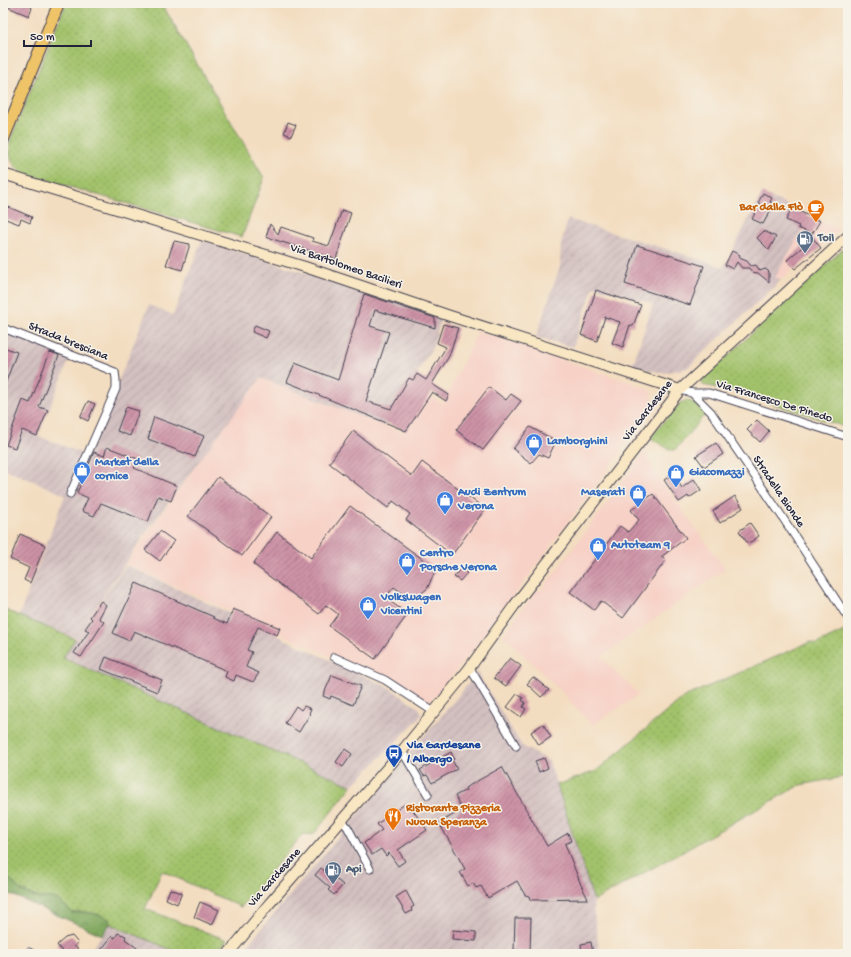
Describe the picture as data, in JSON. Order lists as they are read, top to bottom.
{
  "streets": {
    "main road": ["Via Bartolomeo Bacilieri", "Via Gardesane"],
    "street": ["Strada bresciana", "Via Francesco De Pinedo", "Stradella Bionde"]
  },
  "crossings": [
    ["Via Bartolomeo Bacilieri", "Via Gardesane"],
    ["Via Francesco De Pinedo", "Stradella Bionde"]
  ],
  "places": {
    "cafe": ["Bar dalla Flò"],
    "fuel station": ["Toil", "Api"],
    "shop": [
      "Lamborghini",
      "Market della cornice",
      "Giacomazzi",
      "Maserati",
      "Audi Zentrum Verona",
      "Autoteam 9",
      "Centro Porsche Verona",
      "Volkswagen Vicentini"
    ],
    "bus stop": ["Via Gardesane / Albergo"],
    "restaurant": ["Ristorante Pizzeria Nuova Speranza"]
  },
  "scale_bar": "50 m"
}
